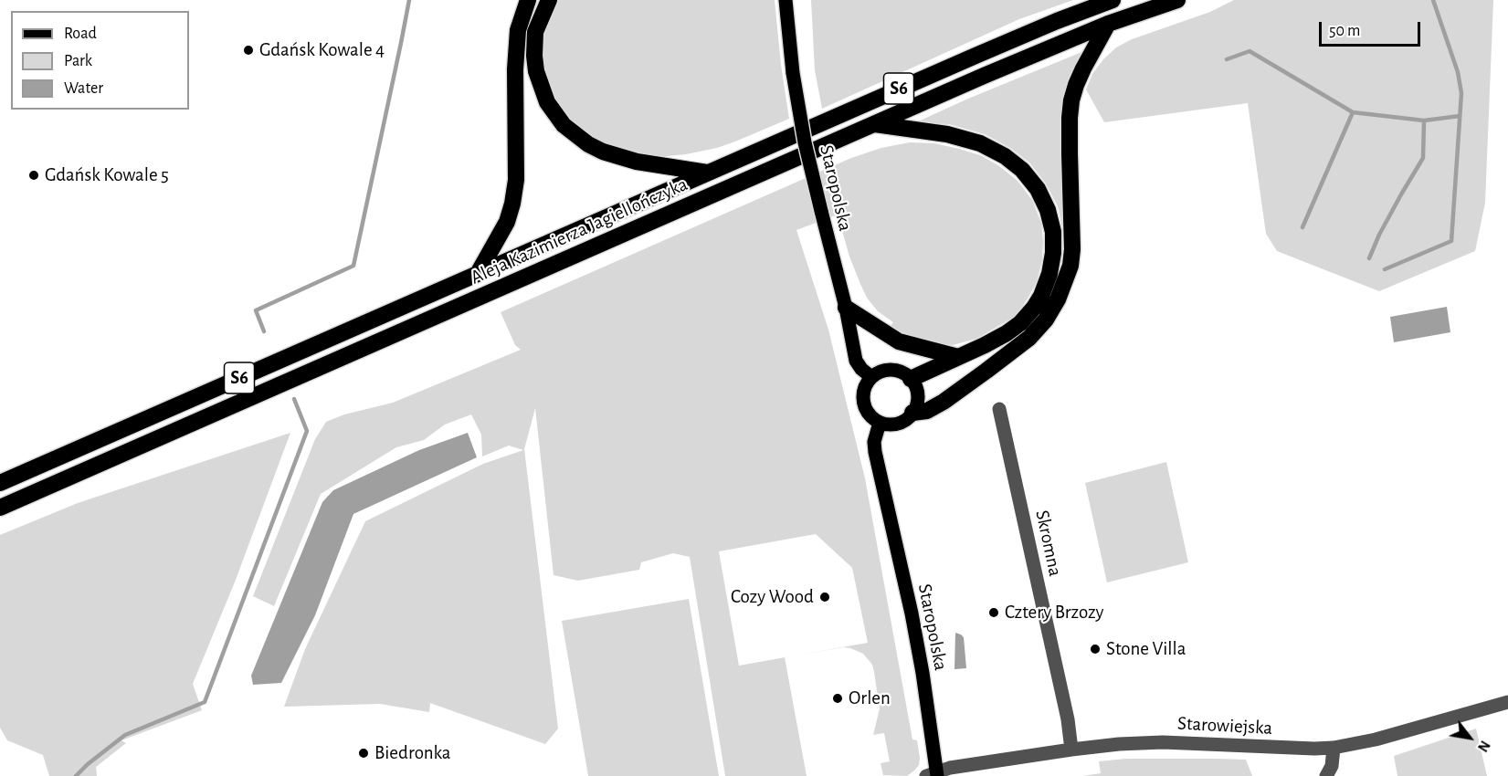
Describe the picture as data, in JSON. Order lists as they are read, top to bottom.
{
  "streets": {
    "highway": ["S6", "Aleja Kazimierza Jagiellończyka"],
    "main road": ["Staropolska"],
    "street": ["Skromna", "Starowiejska"]
  },
  "crossings": [
    ["Staropolska", "Starowiejska"],
    ["Skromna", "Starowiejska"]
  ],
  "places": [
    "Gdańsk Kowale 4",
    "Gdańsk Kowale 5",
    "Cozy Wood",
    "Cztery Brzozy",
    "Stone Villa",
    "Orlen",
    "Biedronka"
  ],
  "legend": ["Road", "Park", "Water"],
  "scale_bar": "50 m",
  "north": "bottom right"
}
